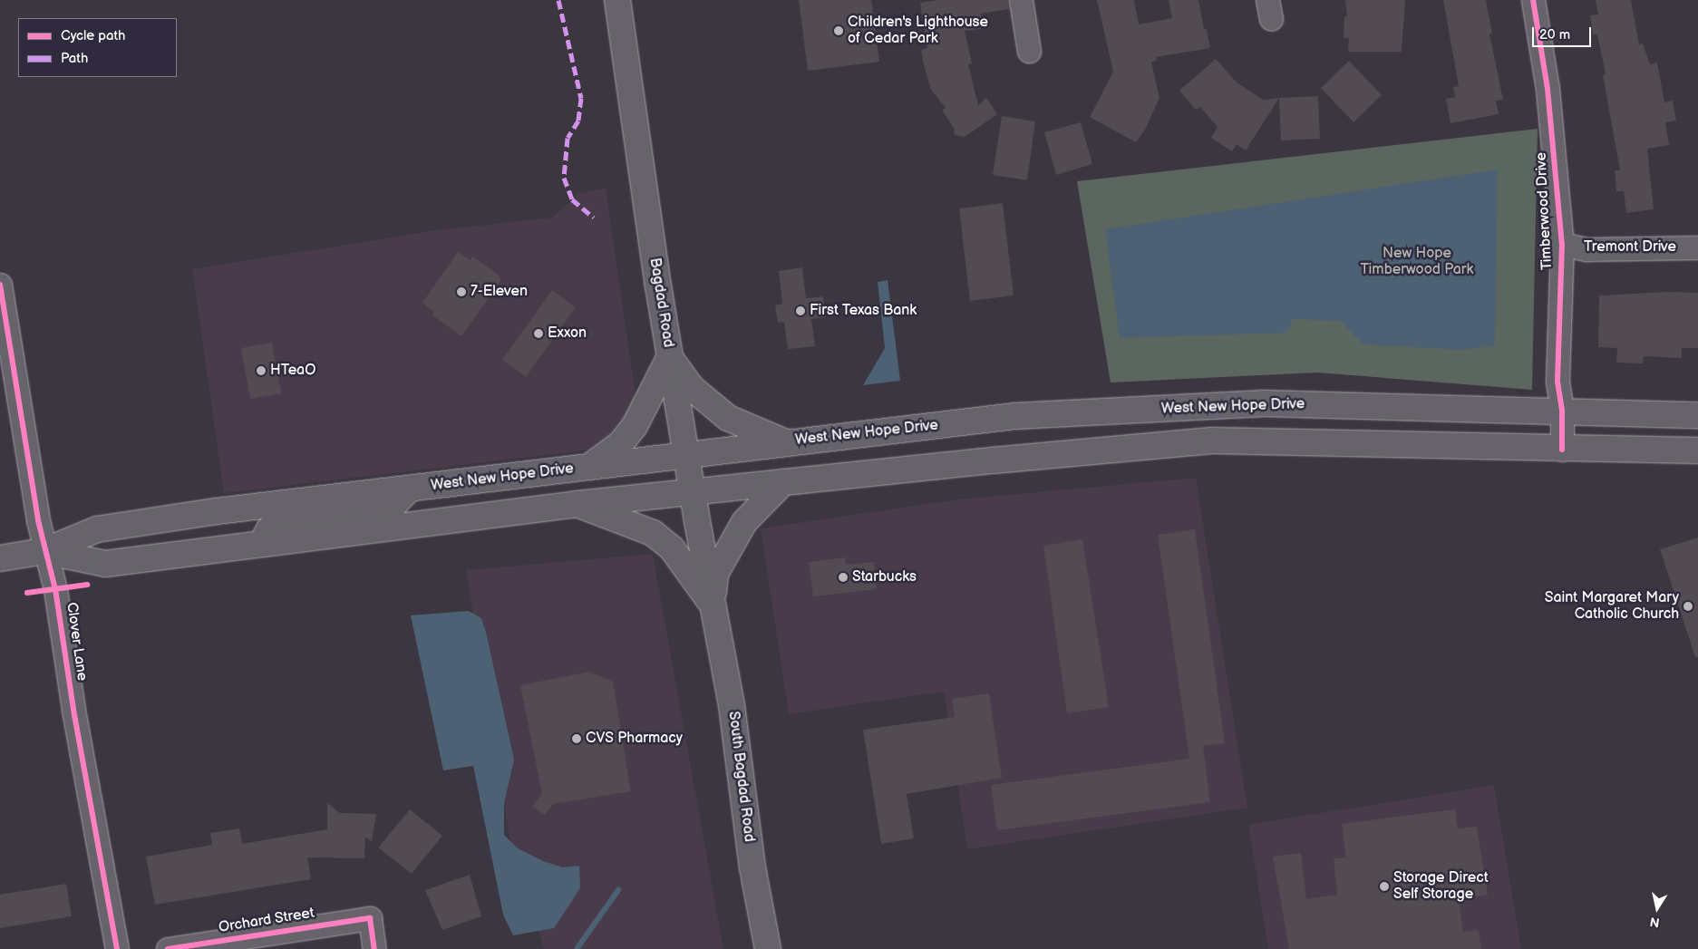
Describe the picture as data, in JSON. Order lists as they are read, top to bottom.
{
  "streets": {
    "main road": ["Bagdad Road", "West New Hope Drive", "South Bagdad Road"],
    "street": [
      "Timberwood Drive",
      "Tremont Drive",
      "Clover Lane",
      "Orchard Street"
    ]
  },
  "crossings": [
    ["Timberwood Drive", "Tremont Drive"],
    ["Timberwood Drive", "West New Hope Drive"],
    ["Bagdad Road", "West New Hope Drive"],
    ["Bagdad Road", "South Bagdad Road"],
    ["West New Hope Drive", "Clover Lane"]
  ],
  "parks": ["New Hope Timberwood Park"],
  "places": [
    "Children's Lighthouse of Cedar Park",
    "7-Eleven",
    "First Texas Bank",
    "Exxon",
    "HTeaO",
    "Starbucks",
    "Saint Margaret Mary Catholic Church",
    "CVS Pharmacy",
    "Storage Direct Self Storage"
  ],
  "legend": ["Cycle path", "Path"],
  "scale_bar": "20 m",
  "north": "bottom"
}
